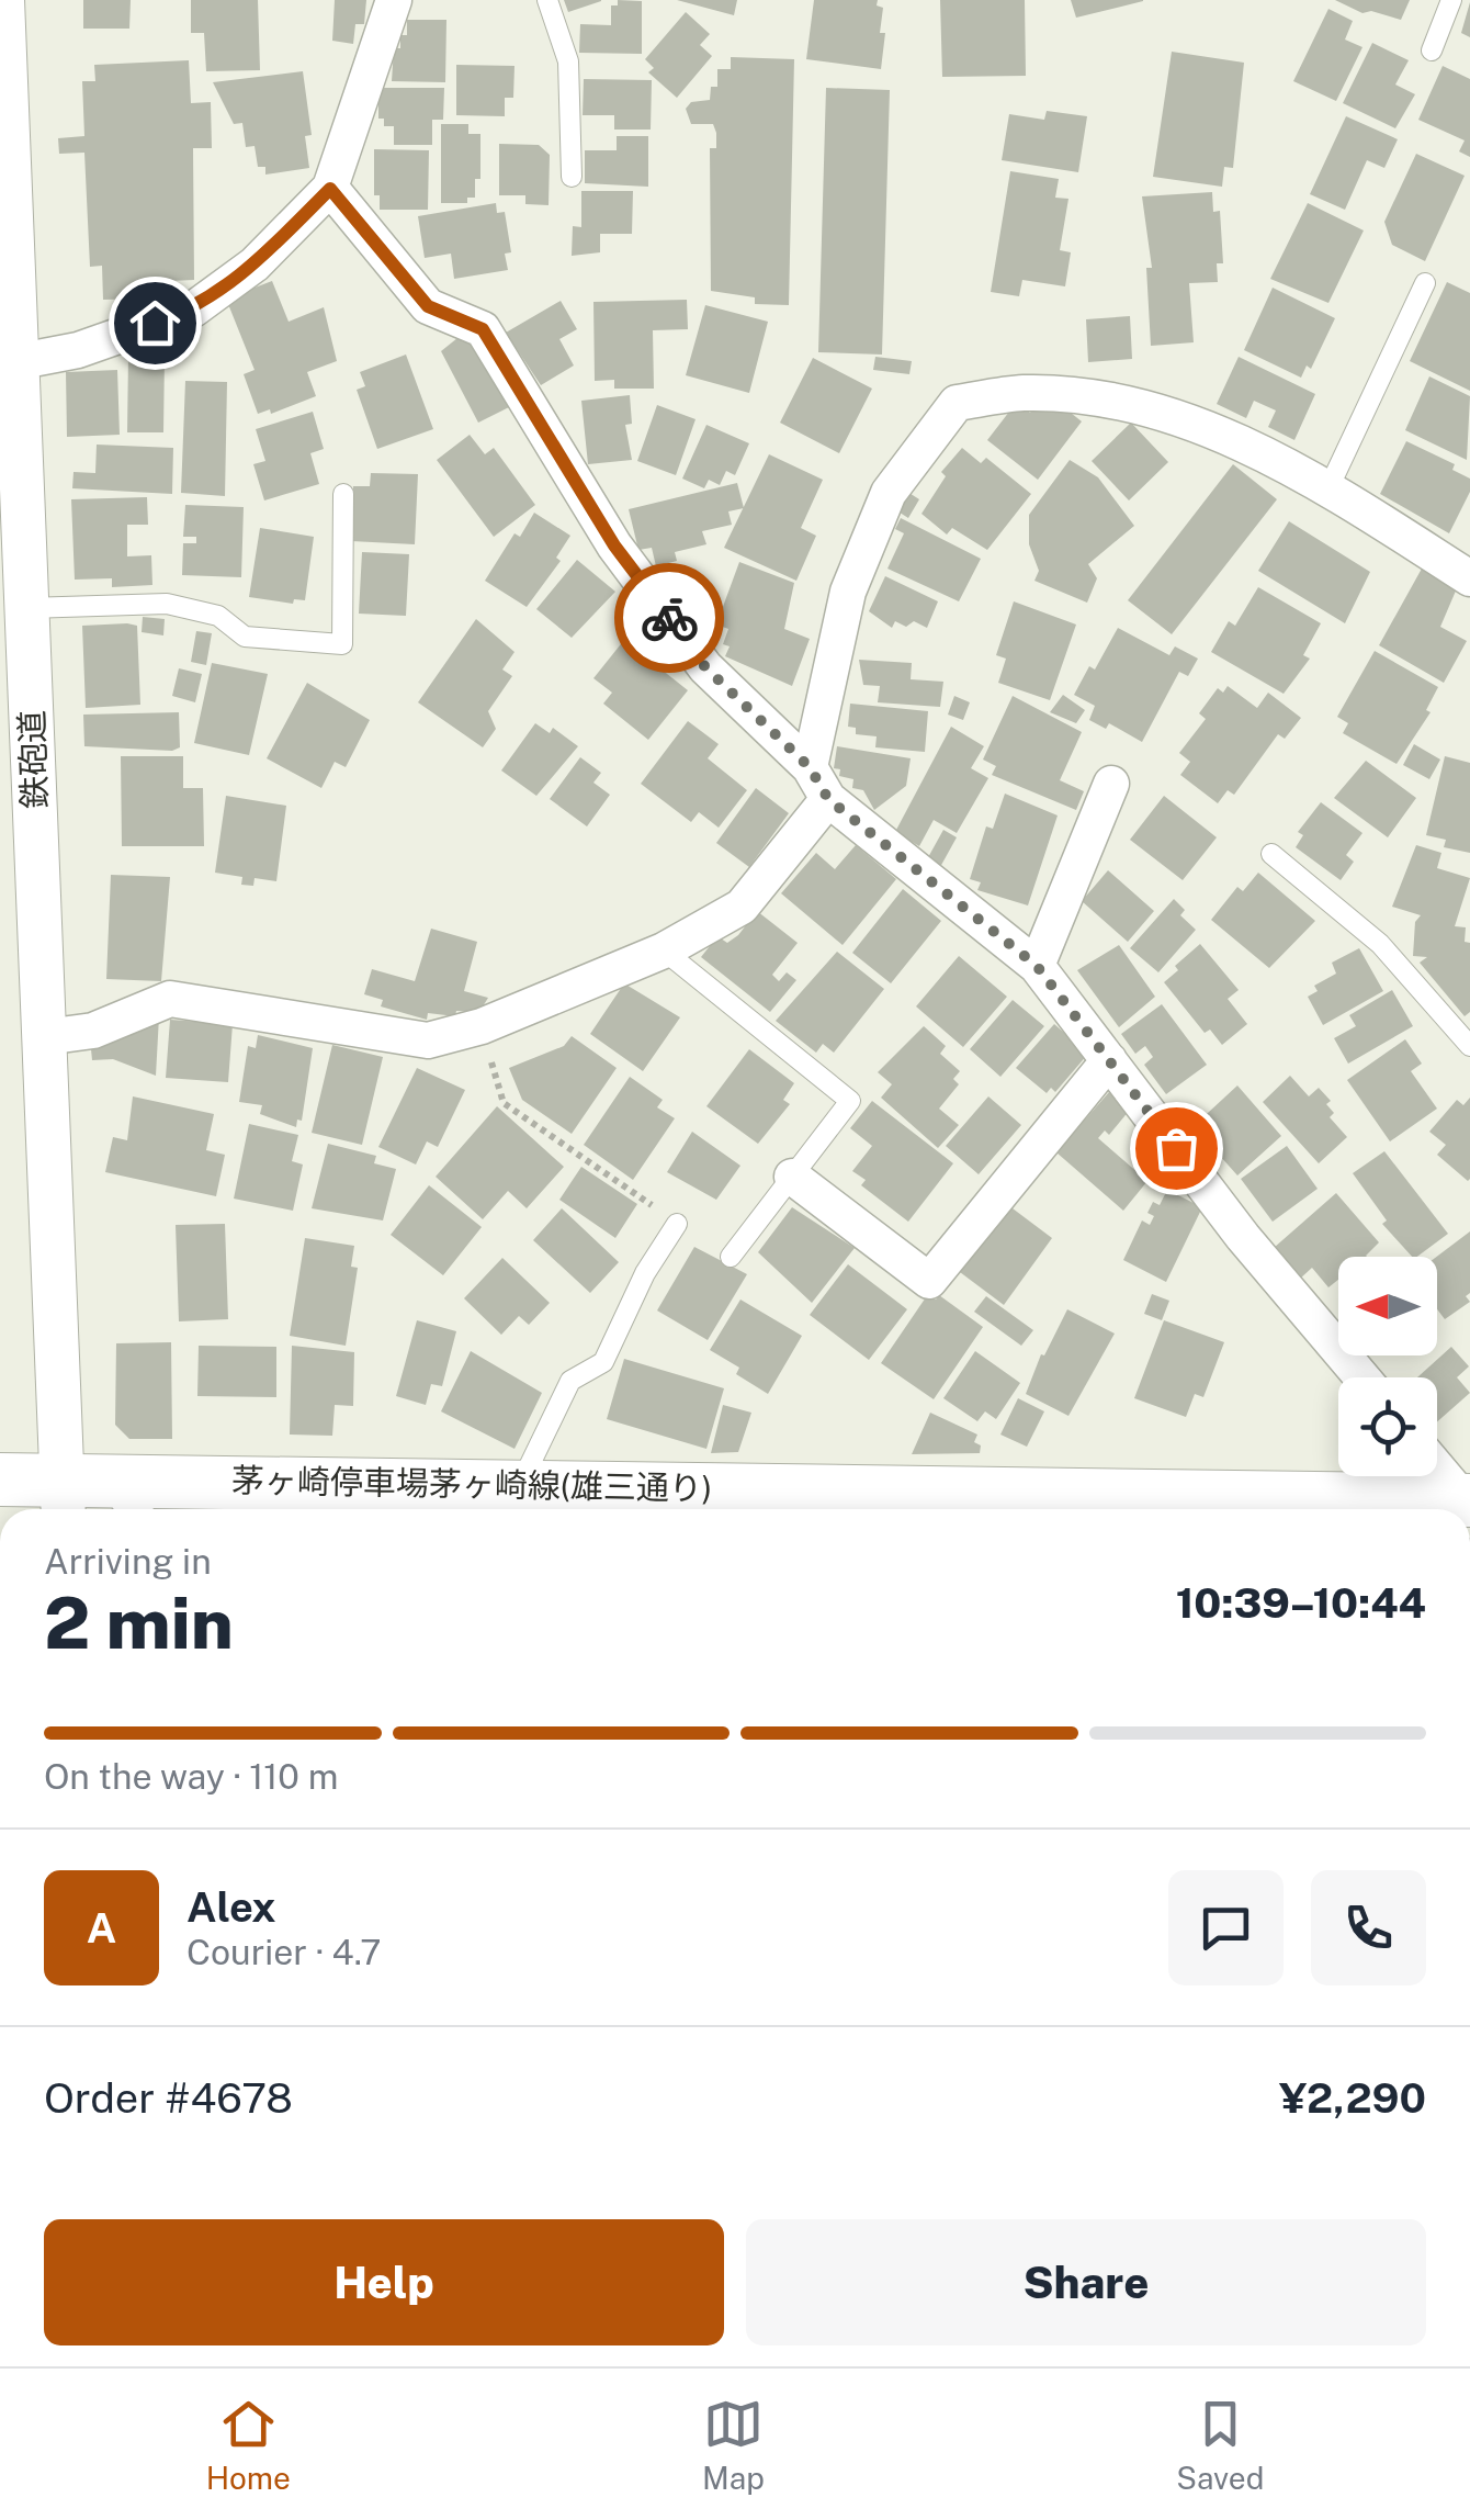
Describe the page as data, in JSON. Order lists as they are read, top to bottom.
{
  "streets": {
    "main road": ["茅ヶ崎停車場茅ヶ崎線(雄三通り)"],
    "street": ["鉄砲道"]
  },
  "crossings": [
    ["鉄砲道", "茅ヶ崎停車場茅ヶ崎線(雄三通り)"]
  ],
  "north": "left",
  "page": {
    "heading": ["2 min", "Arriving in", "10:39–10:44"],
    "panel": [
      "Alex",
      "Courier · 4.7",
      "Order #4678",
      "¥2,290"
    ],
    "bar": "On the way · 110 m",
    "round": "A",
    "buttons": ["Help", "Share"],
    "tabs": ["Home", "Map", "Saved"]
  }
}
